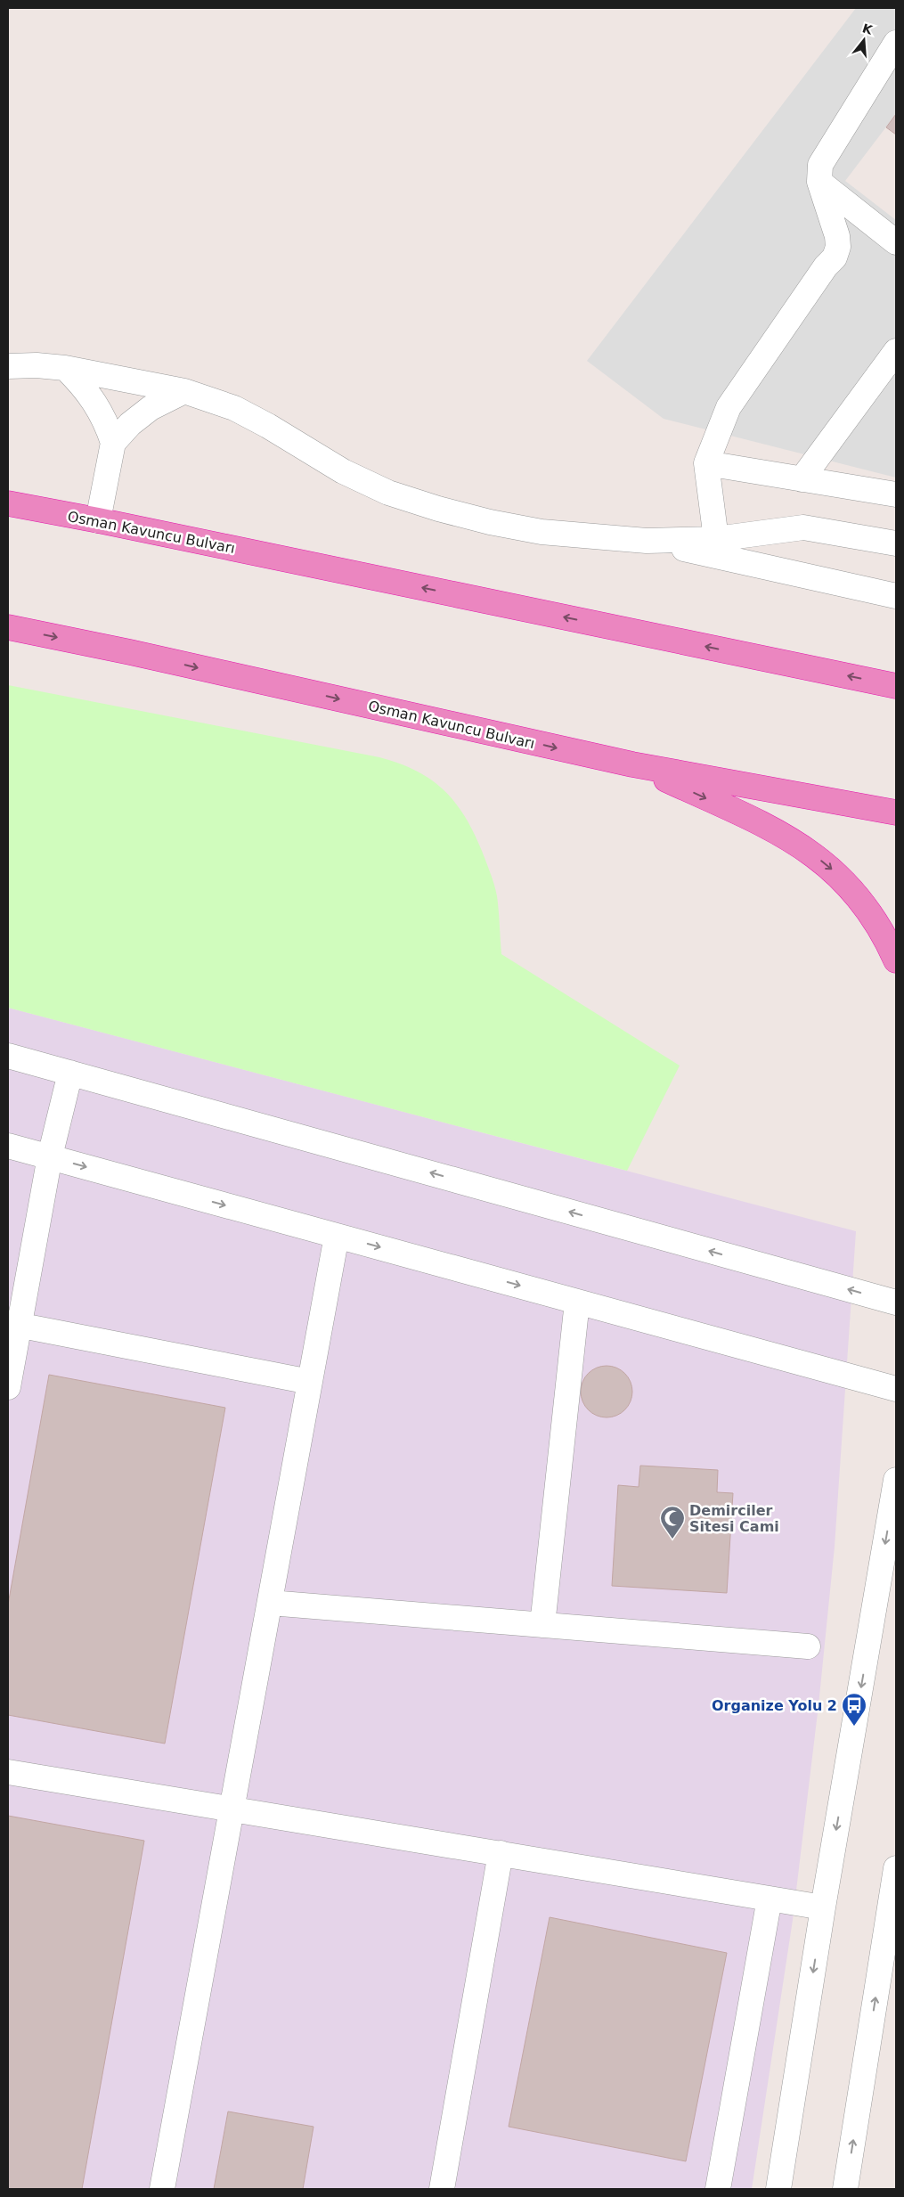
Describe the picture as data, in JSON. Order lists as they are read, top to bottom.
{
  "streets": {
    "highway": ["Osman Kavuncu Bulvarı"]
  },
  "places": {
    "mosque": ["Demirciler Sitesi Cami"],
    "bus stop": ["Organize Yolu 2"]
  },
  "north": "top"
}
